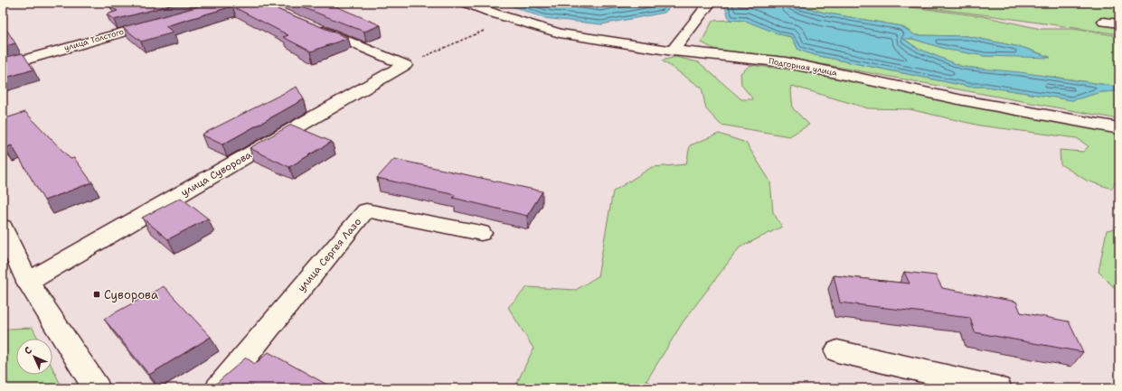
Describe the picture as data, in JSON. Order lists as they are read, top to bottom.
{
  "streets": {
    "street": [
      "улица Толстого",
      "Подгорная улица",
      "улица Суворова",
      "улица Сергея Лазо"
    ]
  },
  "places": {
    "transit": ["Суворова"]
  },
  "north": "top left"
}
